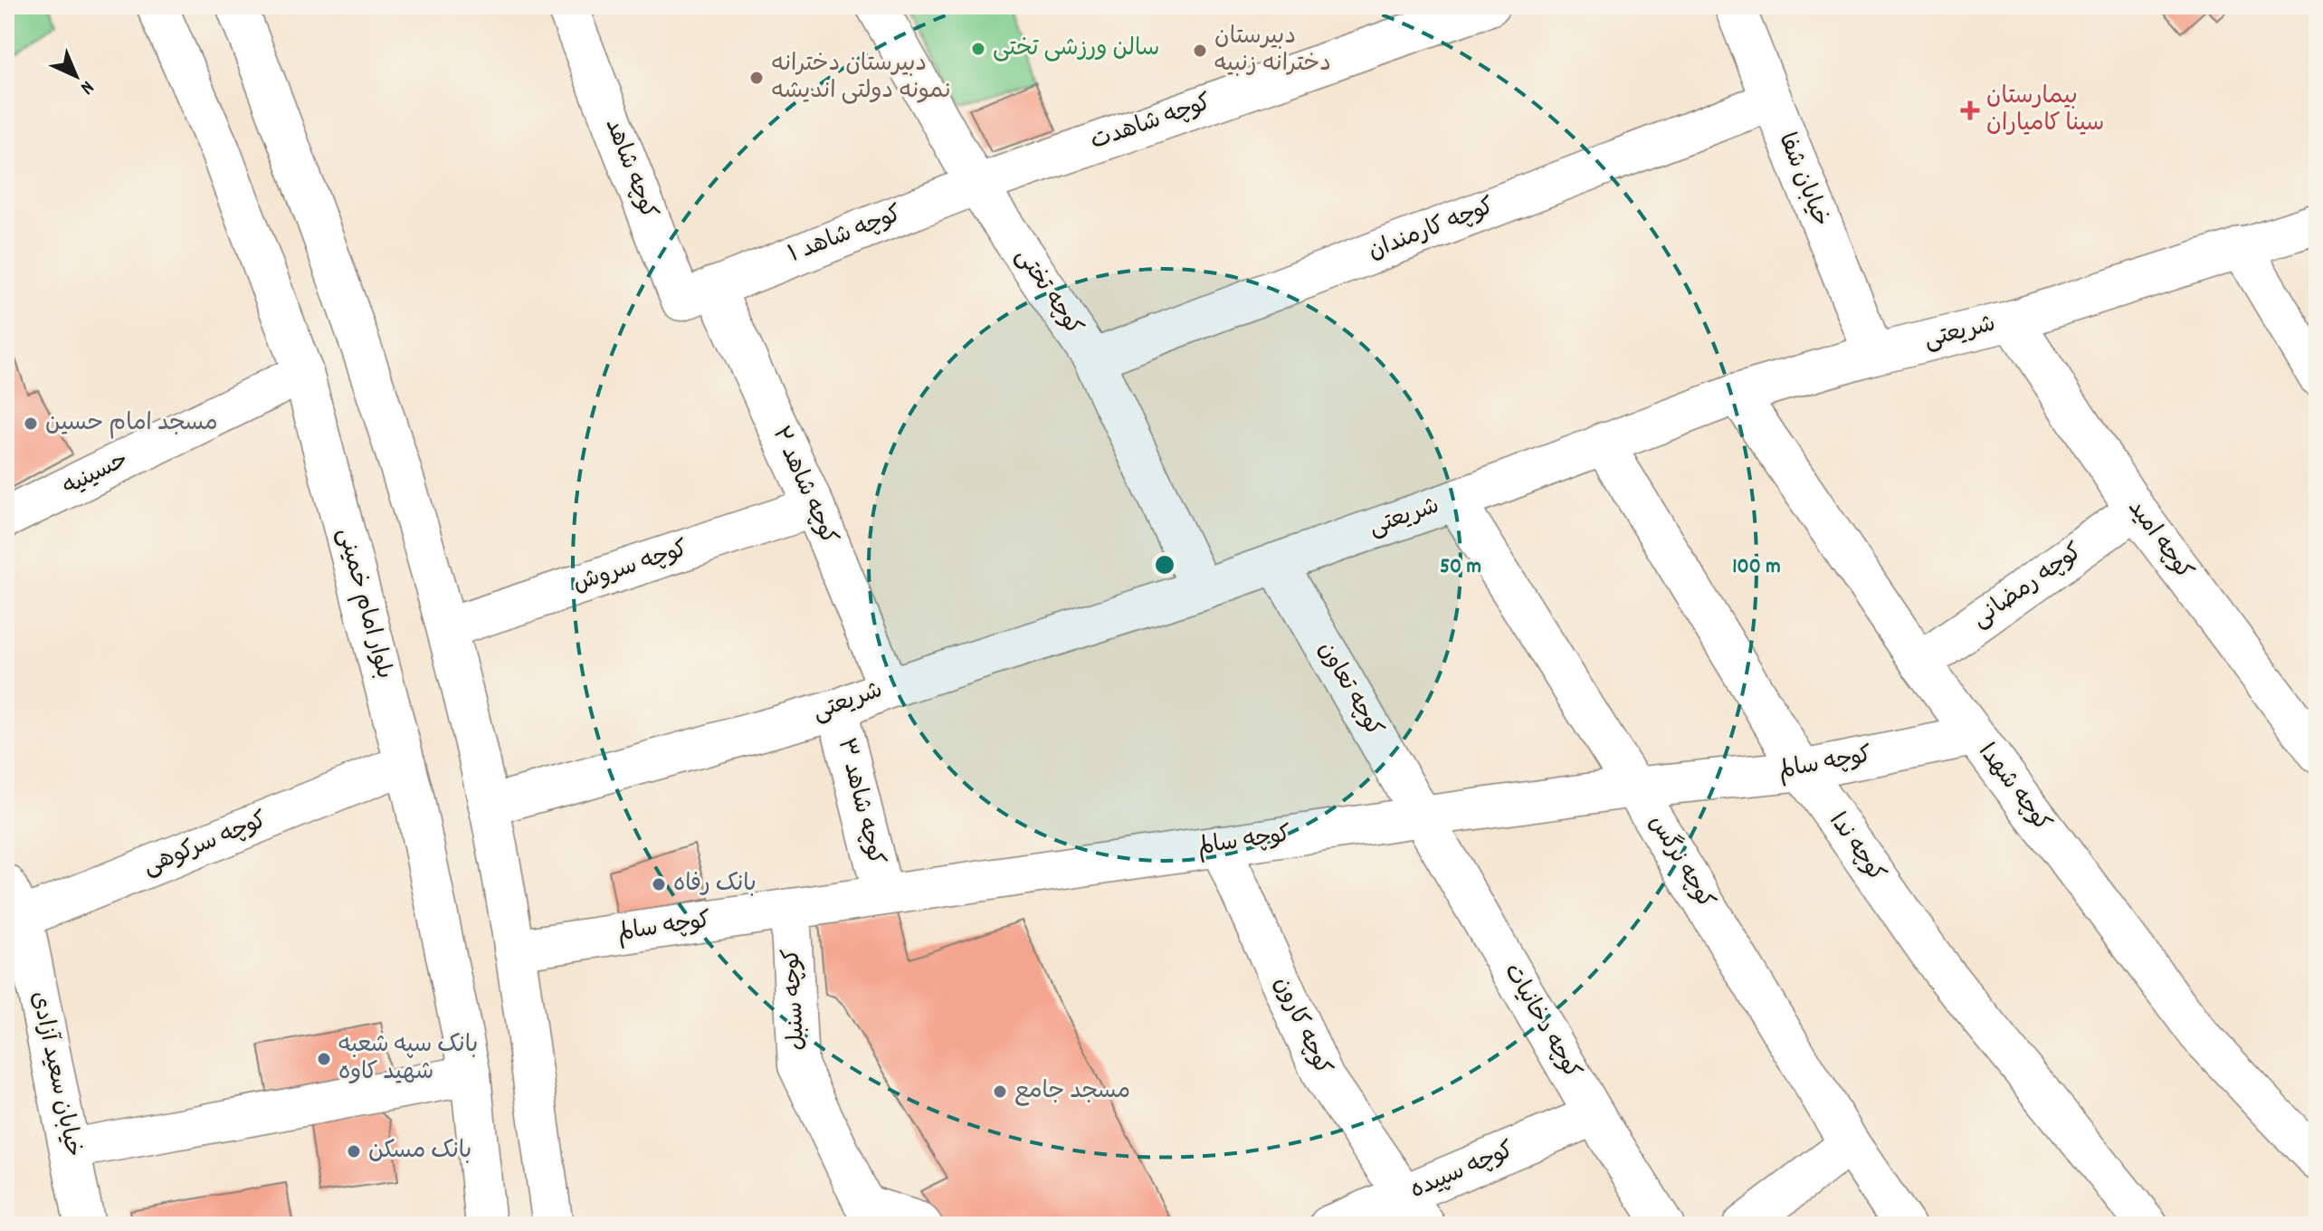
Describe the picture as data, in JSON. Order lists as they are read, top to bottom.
{
  "streets": {
    "street": [
      "کوچه شاهدت",
      "کوچه شاهد",
      "خیابان شفا",
      "کوچه کارمندان",
      "کوچه شاهد ۱",
      "کوچه تختی",
      "شریعتی",
      "حسینیه",
      "کوچه شاهد ۲",
      "کوچه امید",
      "کوچه سروش",
      "کوچه رمضانی",
      "بلوار امام خمینی",
      "کوچه تعاون",
      "کوچه سالم",
      "کوچه شهدا",
      "کوچه شاهد ۳",
      "کوچه سرکوهی",
      "کوچه ندا",
      "کوچه نرگس",
      "کوچه سنبل",
      "کوچه دخانیات",
      "کوچه کارون",
      "خیابان سعید آزادی",
      "کوچه سپیده"
    ]
  },
  "crossings": [
    ["کوچه شاهدت", "کوچه شاهد ۱"],
    ["کوچه شاهدت", "کوچه تختی"],
    ["کوچه شاهد", "کوچه شاهد ۱"],
    ["کوچه شاهد", "کوچه شاهد ۲"],
    ["خیابان شفا", "کوچه کارمندان"],
    ["خیابان شفا", "شریعتی"],
    ["کوچه کارمندان", "کوچه تختی"],
    ["کوچه شاهد ۱", "کوچه تختی"],
    ["کوچه شاهد ۱", "کوچه شاهد ۲"],
    ["کوچه تختی", "شریعتی"],
    ["شریعتی", "کوچه شاهد ۲"],
    ["شریعتی", "کوچه امید"],
    ["شریعتی", "کوچه تعاون"],
    ["شریعتی", "کوچه شهدا"],
    ["شریعتی", "کوچه شاهد ۳"],
    ["شریعتی", "کوچه ندا"],
    ["شریعتی", "کوچه نرگس"],
    ["حسینیه", "بلوار امام خمینی"],
    ["کوچه شاهد ۲", "کوچه سروش"],
    ["کوچه امید", "کوچه رمضانی"],
    ["کوچه رمضانی", "کوچه شهدا"],
    ["بلوار امام خمینی", "کوچه سرکوهی"],
    ["کوچه تعاون", "کوچه سالم"],
    ["کوچه تعاون", "کوچه دخانیات"],
    ["کوچه سالم", "کوچه شهدا"],
    ["کوچه سالم", "کوچه شاهد ۳"],
    ["کوچه سالم", "کوچه ندا"],
    ["کوچه سالم", "کوچه نرگس"],
    ["کوچه سالم", "کوچه سنبل"],
    ["کوچه سالم", "کوچه دخانیات"],
    ["کوچه سالم", "کوچه کارون"],
    ["کوچه سرکوهی", "خیابان سعید آزادی"],
    ["کوچه دخانیات", "کوچه سپیده"],
    ["کوچه کارون", "کوچه سپیده"]
  ],
  "places": {
    "other": [
      "سالن ورزشی تختی",
      "دبیرستان دخترانه زنبیه",
      "دبیرستان دخترانه نمونه دولتی اندیشه",
      "مسجد امام حسین",
      "بانک رفاه",
      "بانک سپه شعبه شهید کاوه",
      "مسجد جامع",
      "بانک مسکن"
    ],
    "health": ["بیمارستان سینا کامیاران"]
  },
  "north": "bottom right",
  "rings": ["50 m", "100 m"]
}
